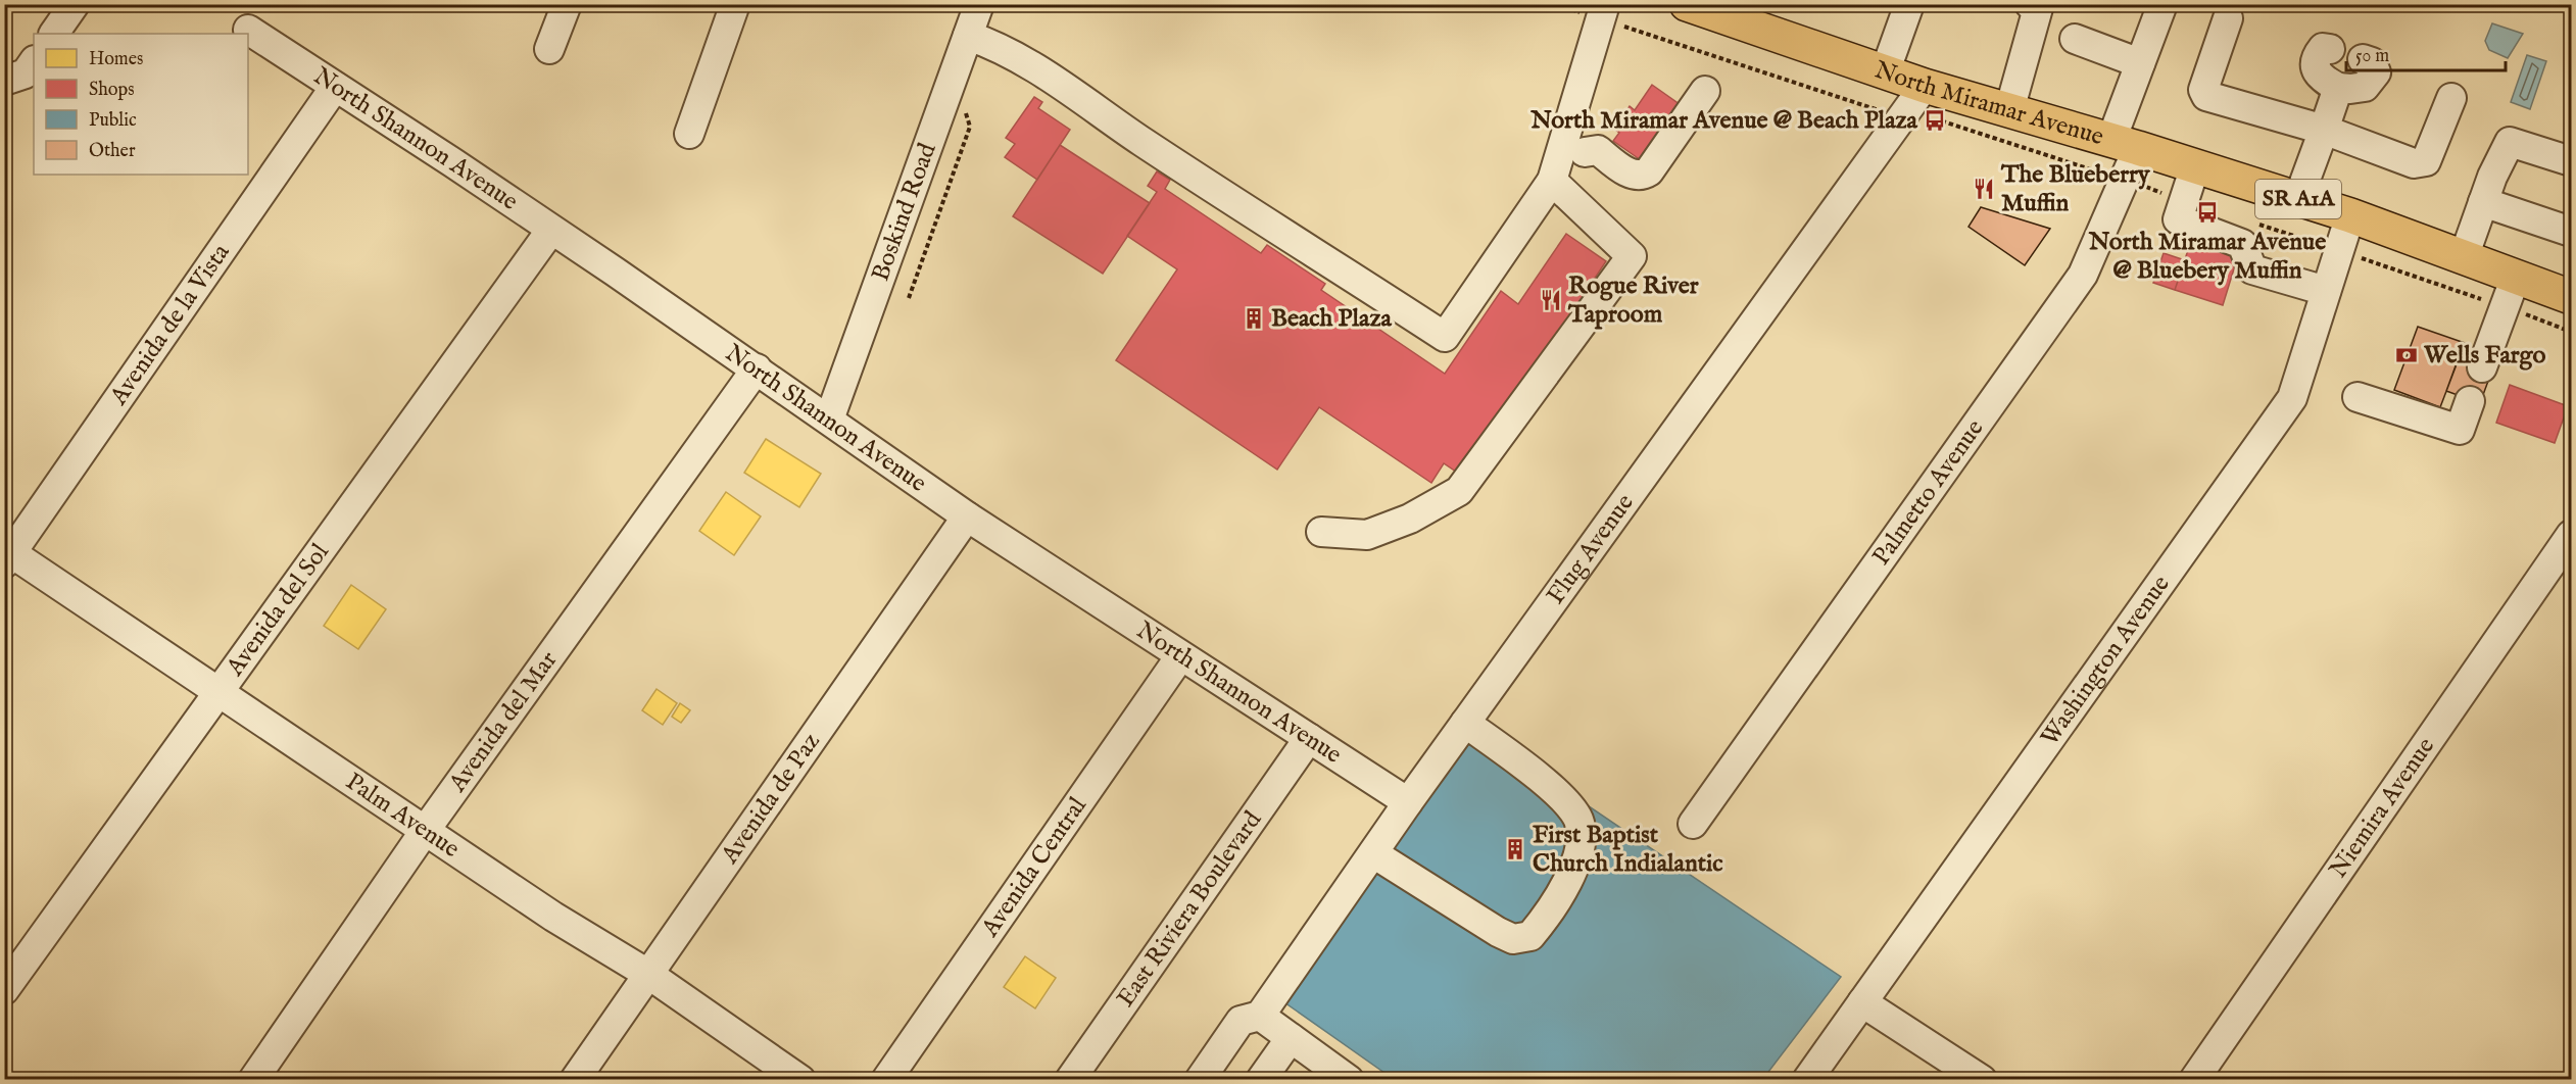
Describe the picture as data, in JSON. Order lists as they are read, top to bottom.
{
  "streets": {
    "main road": ["North Miramar Avenue", "SR A1A"],
    "street": [
      "North Shannon Avenue",
      "Boskind Road",
      "Avenida de la Vista",
      "Palmetto Avenue",
      "Flug Avenue",
      "Avenida del Sol",
      "Washington Avenue",
      "Avenida del Mar",
      "Avenida de Paz",
      "Niemira Avenue",
      "Palm Avenue",
      "Avenida Central",
      "East Riviera Boulevard"
    ]
  },
  "crossings": [
    ["North Miramar Avenue", "Palmetto Avenue"],
    ["North Miramar Avenue", "Flug Avenue"],
    ["North Miramar Avenue", "Washington Avenue"],
    ["North Shannon Avenue", "Boskind Road"],
    ["North Shannon Avenue", "Avenida de la Vista"],
    ["North Shannon Avenue", "Flug Avenue"],
    ["North Shannon Avenue", "Avenida del Sol"],
    ["North Shannon Avenue", "Avenida del Mar"],
    ["North Shannon Avenue", "Avenida de Paz"],
    ["North Shannon Avenue", "Avenida Central"],
    ["North Shannon Avenue", "East Riviera Boulevard"],
    ["Avenida de la Vista", "Palm Avenue"],
    ["Avenida del Sol", "Palm Avenue"],
    ["Avenida del Mar", "Palm Avenue"],
    ["Avenida de Paz", "Palm Avenue"]
  ],
  "places": {
    "bus stop": ["North Miramar Avenue @ Beach Plaza", "North Miramar Avenue @ Bluebery Muffin"],
    "restaurant": ["The Blueberry Muffin", "Rogue River Taproom"],
    "building": ["Beach Plaza", "First Baptist Church Indialantic"],
    "bank": ["Wells Fargo"]
  },
  "legend": [
    "Homes",
    "Shops",
    "Public",
    "Other"
  ],
  "scale_bar": "50 m"
}
